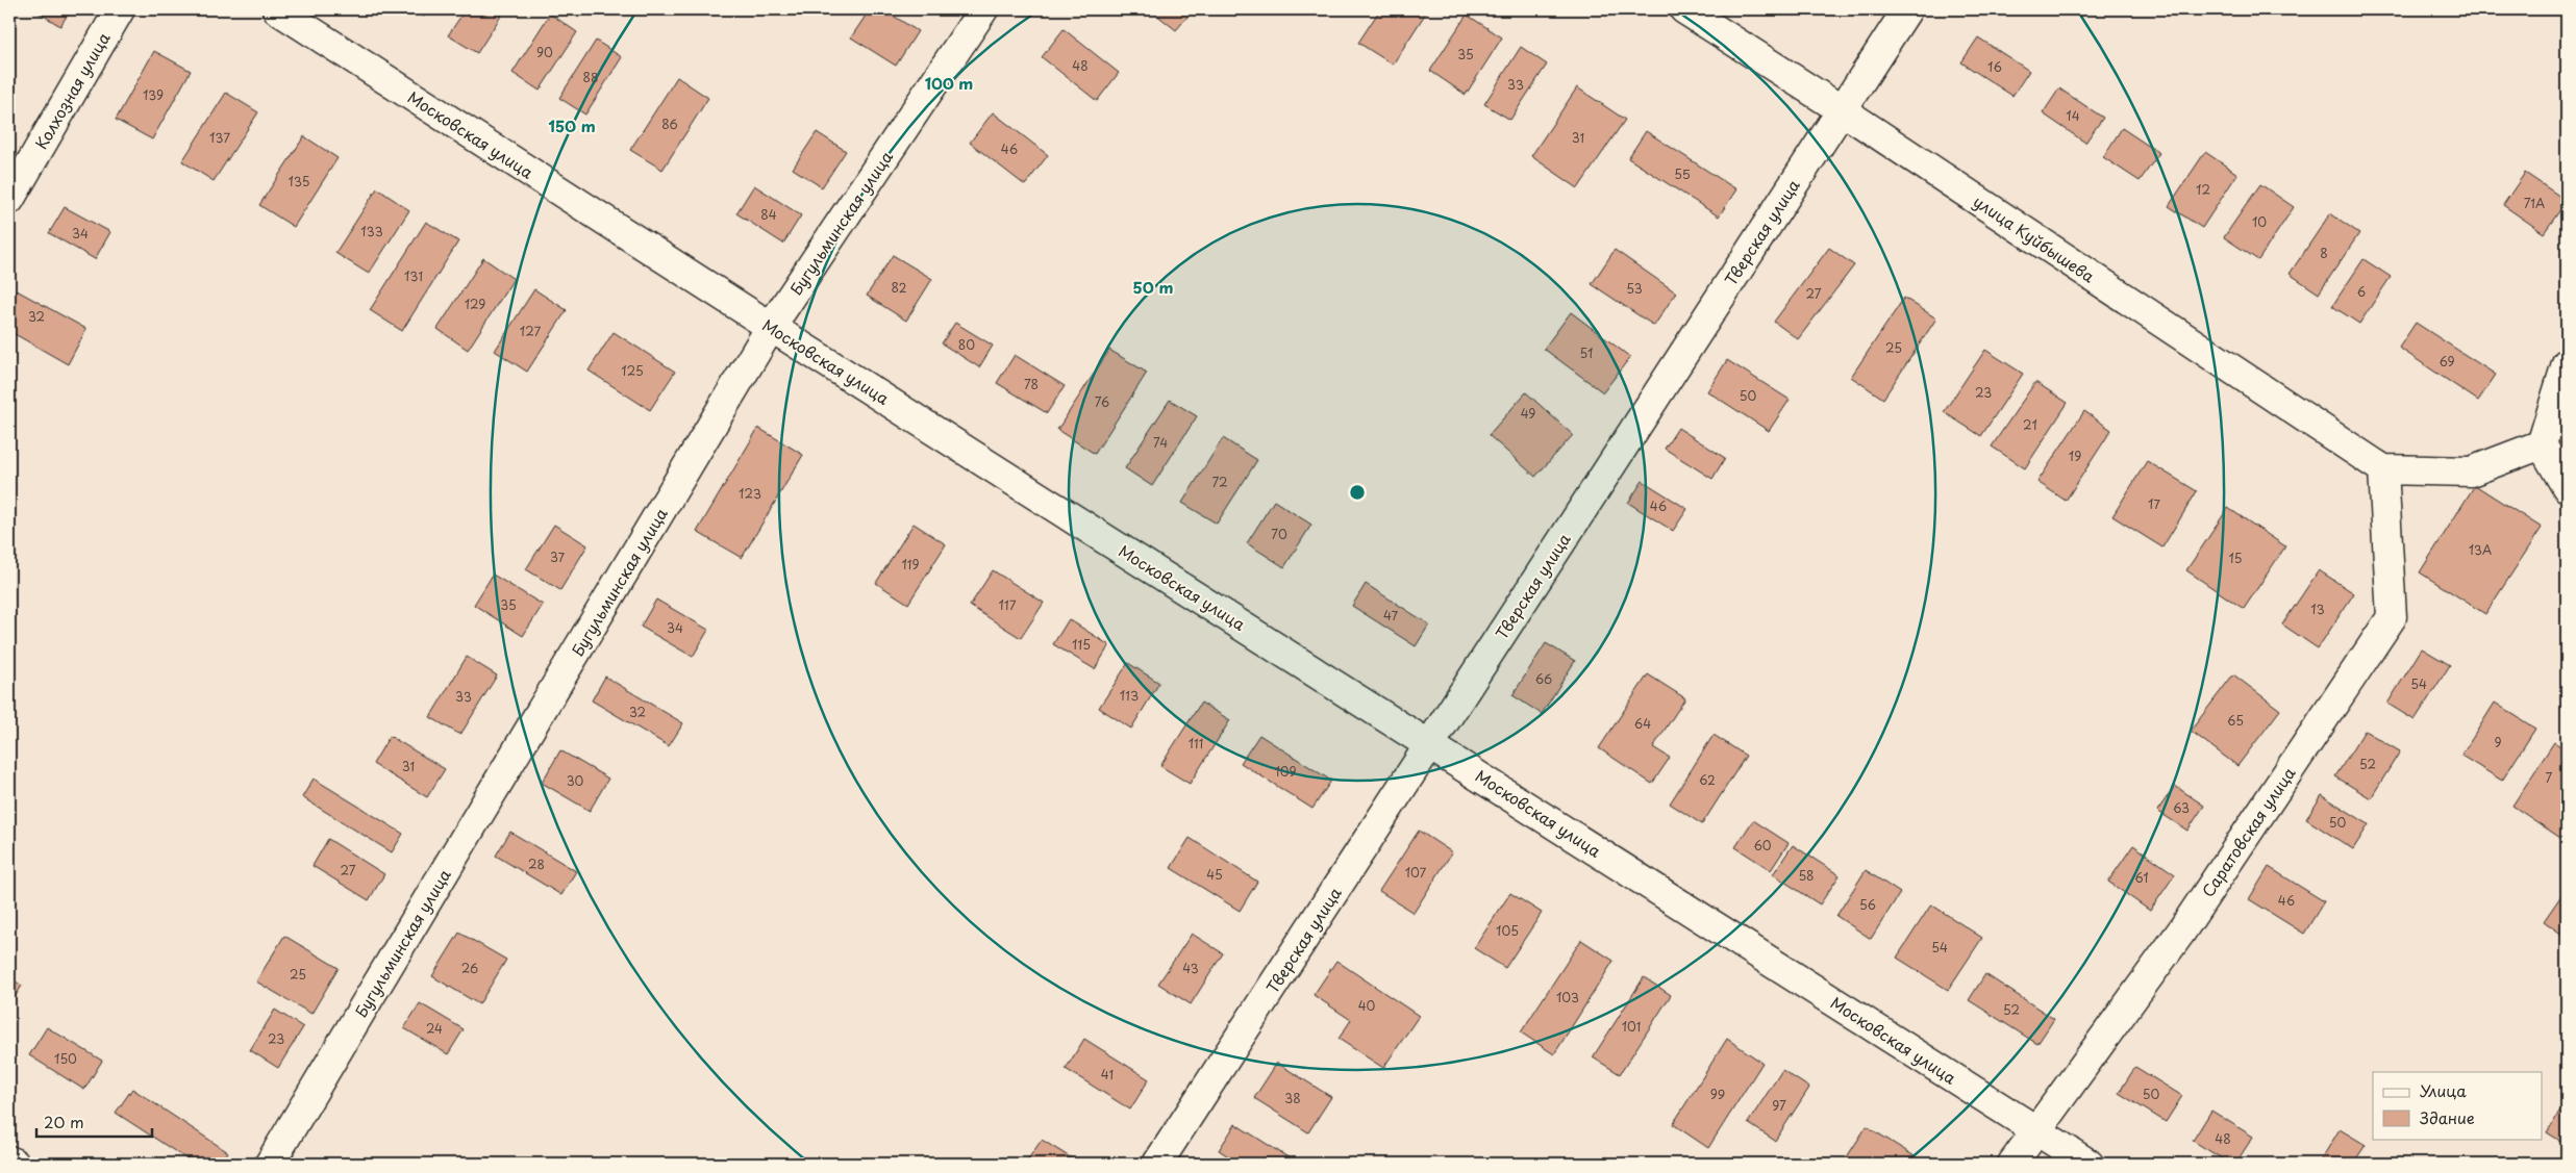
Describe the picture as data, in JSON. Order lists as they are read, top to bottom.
{
  "streets": {
    "street": [
      "Колхозная улица",
      "Московская улица",
      "Бугульминская улица",
      "Тверская улица",
      "улица Куйбышева",
      "Саратовская улица"
    ]
  },
  "crossings": [
    ["Московская улица", "Бугульминская улица"],
    ["Московская улица", "Тверская улица"],
    ["Московская улица", "Саратовская улица"],
    ["Тверская улица", "улица Куйбышева"],
    ["улица Куйбышева", "Саратовская улица"]
  ],
  "house_numbers": [
    "90",
    "35",
    "48",
    "16",
    "88",
    "33",
    "139",
    "14",
    "86",
    "137",
    "31",
    "46",
    "55",
    "135",
    "12",
    "71А",
    "84",
    "10",
    "133",
    "34",
    "8",
    "131",
    "82",
    "53",
    "6",
    "27",
    "129",
    "32",
    "127",
    "80",
    "25",
    "51",
    "69",
    "125",
    "78",
    "23",
    "50",
    "76",
    "49",
    "21",
    "74",
    "19",
    "72",
    "123",
    "17",
    "46",
    "70",
    "13А",
    "37",
    "15",
    "119",
    "35",
    "117",
    "13",
    "47",
    "34",
    "115",
    "66",
    "54",
    "113",
    "33",
    "32",
    "65",
    "64",
    "9",
    "111",
    "52",
    "31",
    "109",
    "7",
    "62",
    "30",
    "63",
    "50",
    "60",
    "28",
    "27",
    "107",
    "45",
    "58",
    "61",
    "46",
    "56",
    "105",
    "54",
    "26",
    "43",
    "25",
    "103",
    "40",
    "52",
    "101",
    "24",
    "23",
    "150",
    "41",
    "99",
    "50",
    "38",
    "97",
    "48"
  ],
  "legend": ["Улица", "Здание"],
  "scale_bar": "20 m",
  "rings": ["100 m", "150 m", "50 m"]
}
